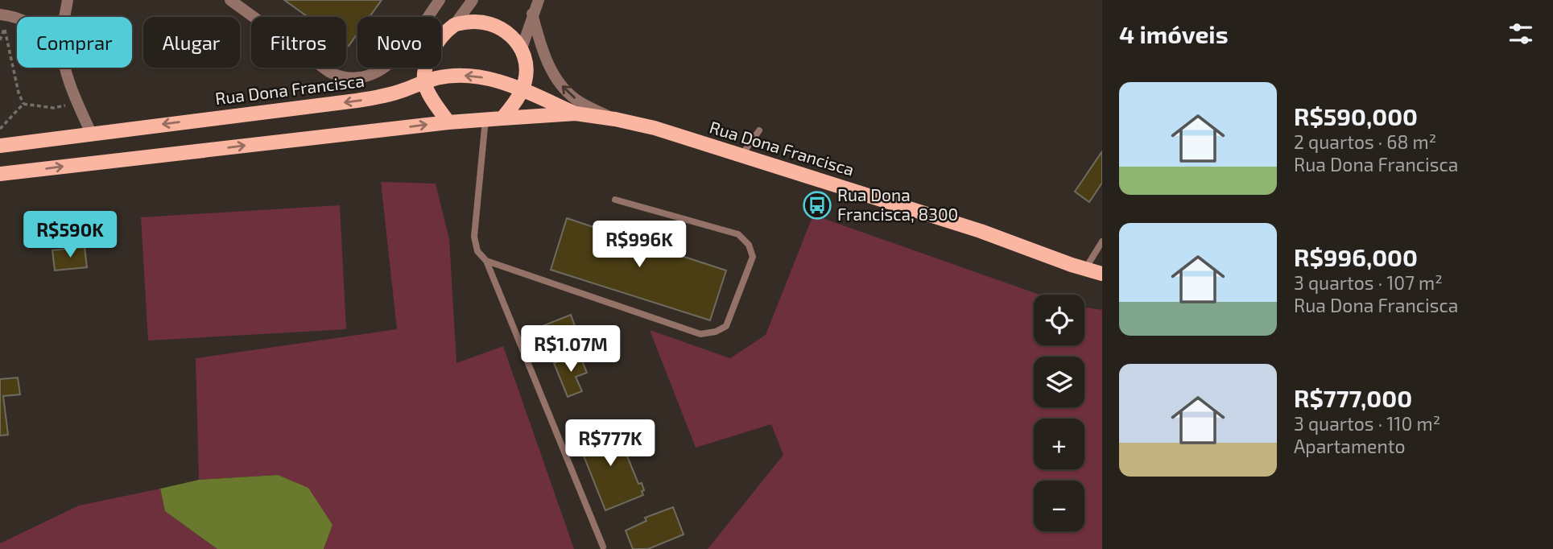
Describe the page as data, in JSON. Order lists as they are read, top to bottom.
{
  "streets": {
    "main road": ["Rua Dona Francisca"]
  },
  "places": {
    "bus stop": ["Rua Dona Francisca, 8300"]
  },
  "page": {
    "heading": "4 imóveis",
    "chip": [
      "Comprar",
      "Alugar",
      "Filtros",
      "Novo"
    ],
    "list": [
      {
        "name": "R$590,000",
        "note": "2 quartos · 68 m² · Rua Dona Francisca"
      },
      {
        "name": "R$996,000",
        "note": "3 quartos · 107 m² · Rua Dona Francisca"
      },
      {
        "name": "R$777,000",
        "note": "3 quartos · 110 m² · Apartamento"
      }
    ],
    "price": [
      "R$590K",
      "R$996K",
      "R$1.07M",
      "R$777K"
    ],
    "map_buttons": ["+", "−"]
  }
}
